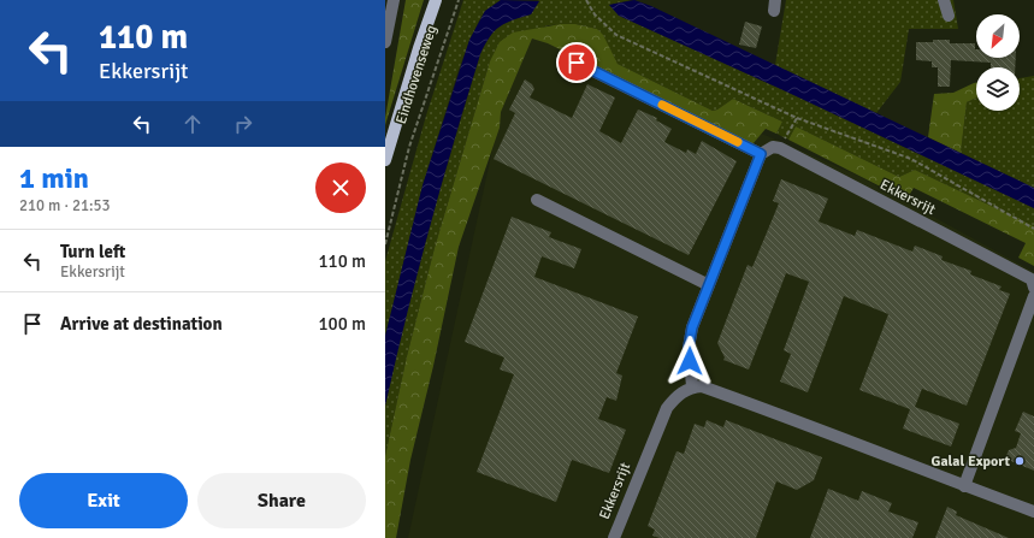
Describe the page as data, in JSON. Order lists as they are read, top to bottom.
{
  "streets": {
    "main road": ["Eindhovenseweg"],
    "street": ["Ekkersrijt"]
  },
  "places": ["Galal Export"],
  "north": "bottom left",
  "page": {
    "turn": ["110 m", "Ekkersrijt"],
    "heading": ["1 min", "210 m · 21:53"],
    "list": [
      {
        "name": "Turn left",
        "note": "Ekkersrijt",
        "value": "110 m"
      },
      {
        "name": "Arrive at destination",
        "value": "100 m"
      }
    ],
    "buttons": ["Exit", "Share"]
  }
}
